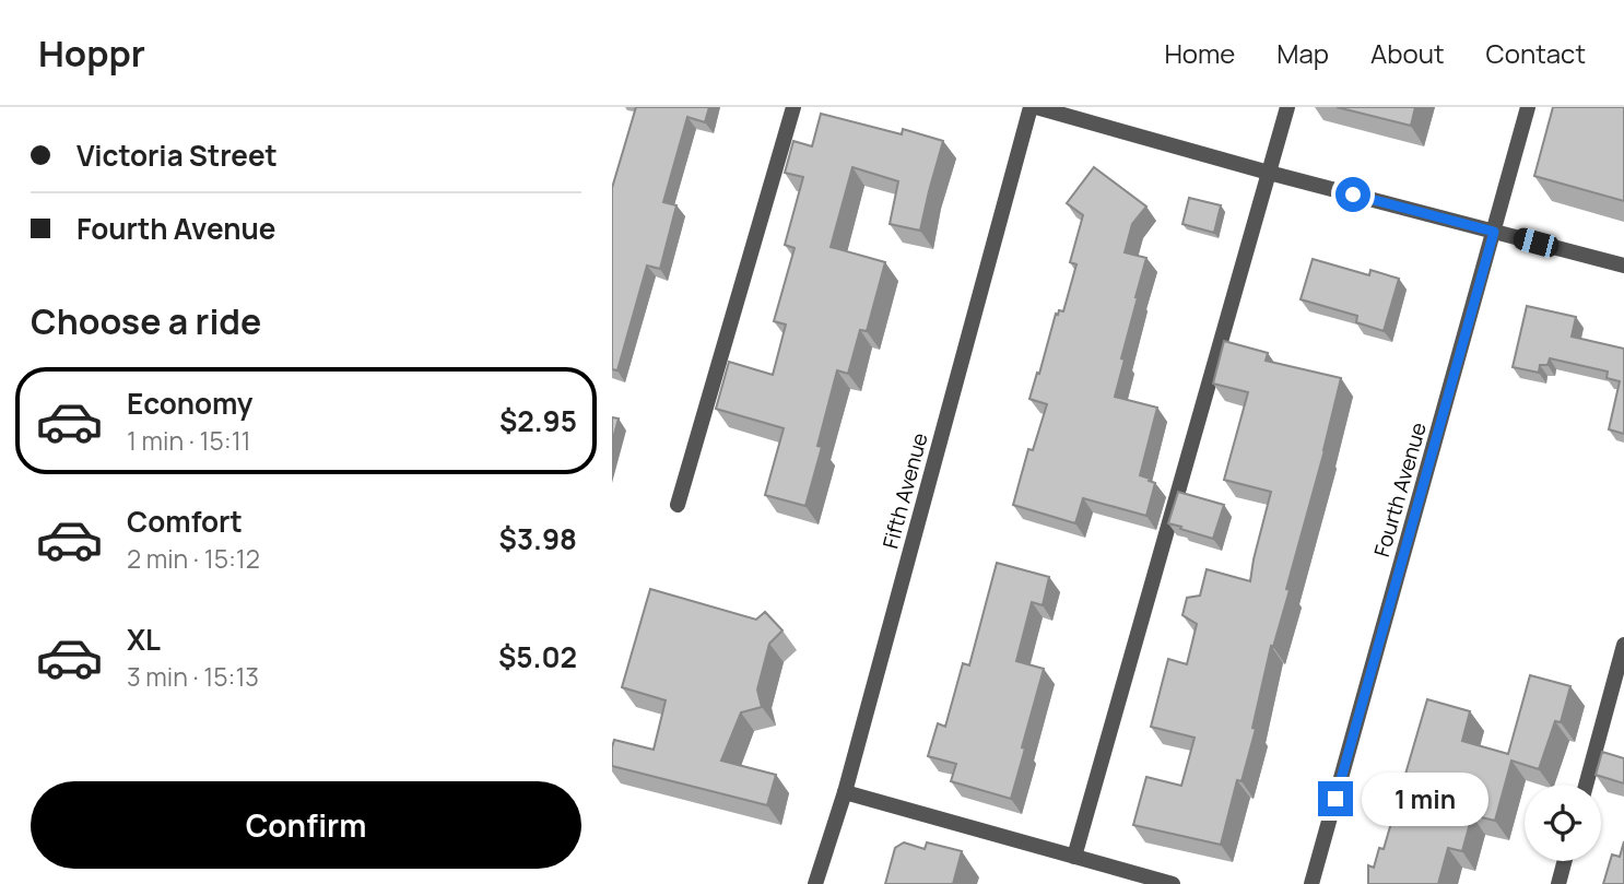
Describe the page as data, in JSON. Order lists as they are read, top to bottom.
{
  "streets": {
    "street": ["Fourth Avenue", "Fifth Avenue"]
  },
  "page": {
    "header": "Hoppr",
    "nav": [
      "Home",
      "Map",
      "About",
      "Contact"
    ],
    "banner": ["Victoria Street", "Fourth Avenue"],
    "heading": "Choose a ride",
    "list": [
      {
        "name": "Economy",
        "note": "1 min · 15:11",
        "value": "$2.95"
      },
      {
        "name": "Comfort",
        "note": "2 min · 15:12",
        "value": "$3.98"
      },
      {
        "name": "XL",
        "note": "3 min · 15:13",
        "value": "$5.02"
      }
    ],
    "buttons": "Confirm",
    "bubble": "1 min"
  }
}
